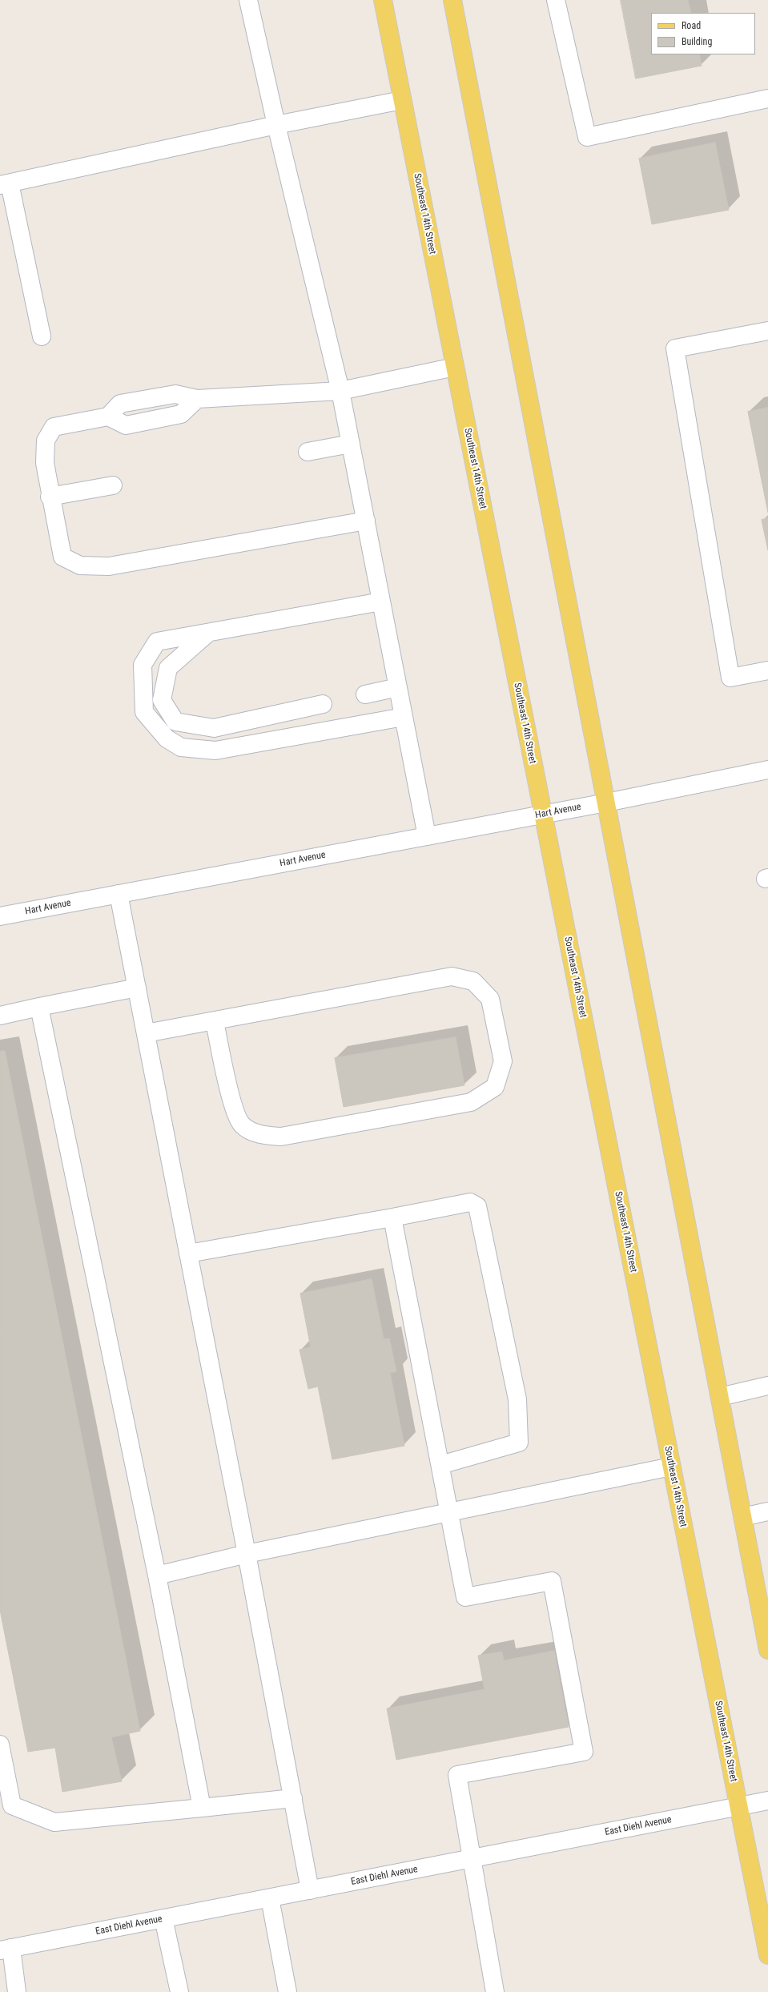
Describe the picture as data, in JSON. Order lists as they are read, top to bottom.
{
  "streets": {
    "main road": ["Southeast 14th Street"],
    "street": ["Hart Avenue", "East Diehl Avenue"]
  },
  "crossings": [
    ["Southeast 14th Street", "Hart Avenue"],
    ["Southeast 14th Street", "East Diehl Avenue"]
  ],
  "legend": ["Road", "Building"]
}
